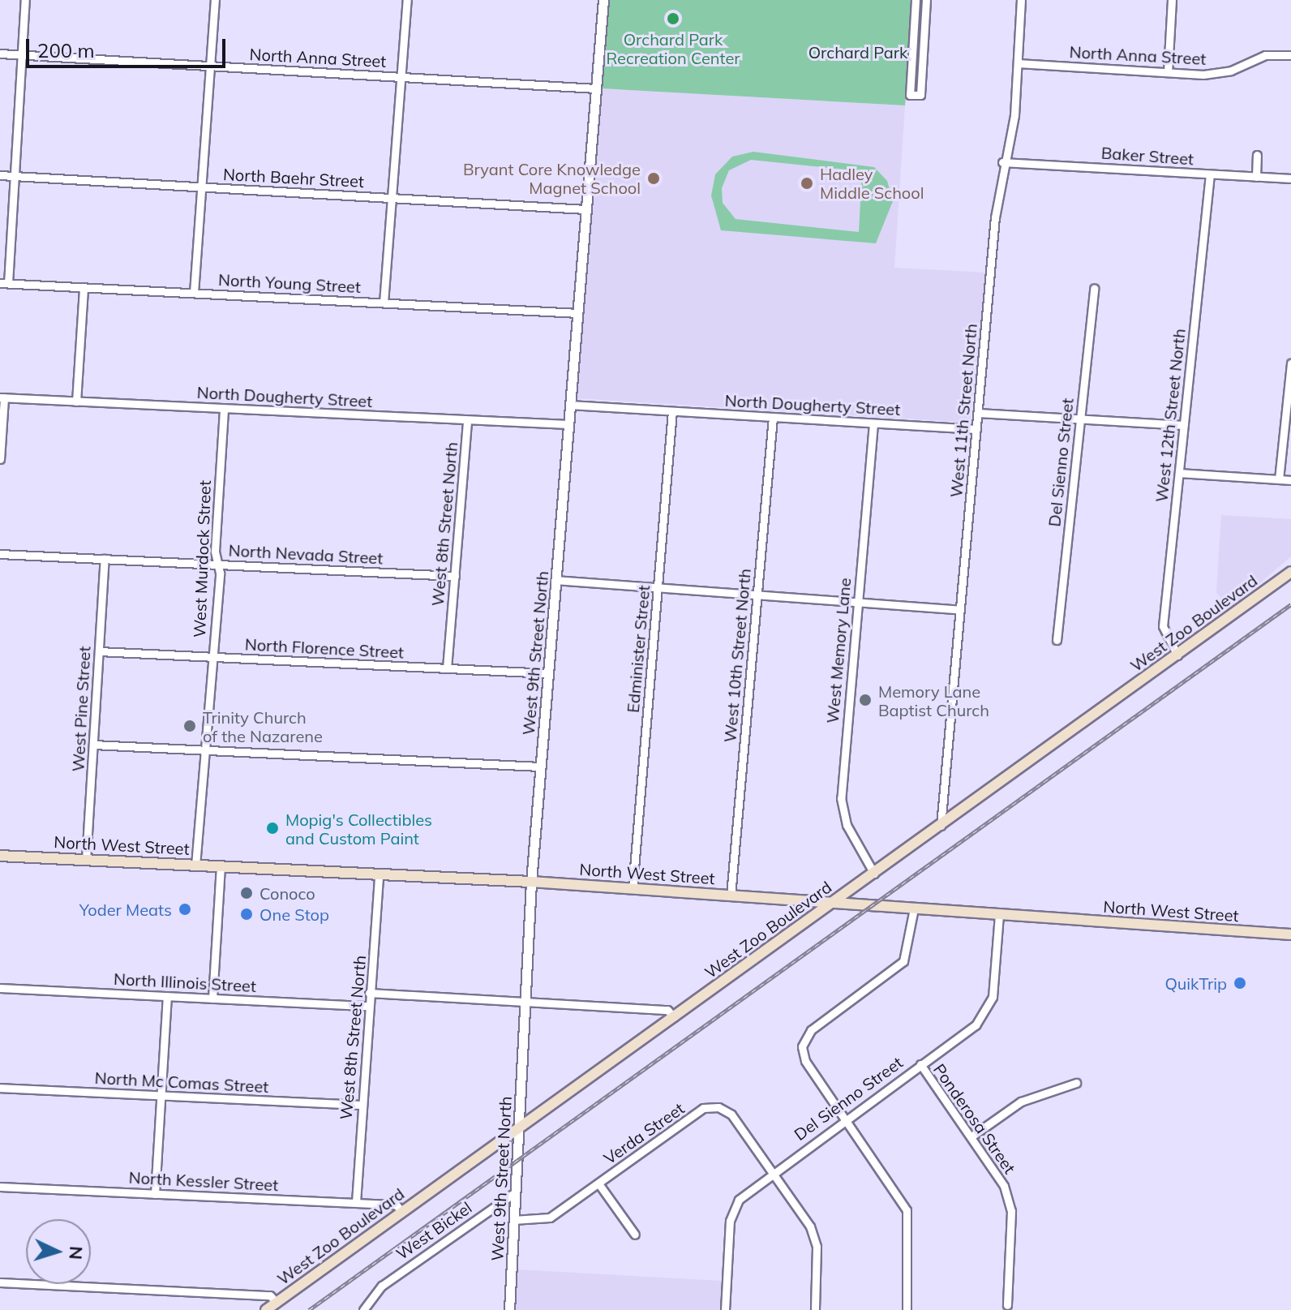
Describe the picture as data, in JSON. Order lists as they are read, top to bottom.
{
  "streets": {
    "main road": ["West Zoo Boulevard", "North West Street"],
    "street": [
      "North Anna Street",
      "Baker Street",
      "North Baehr Street",
      "North Young Street",
      "North Dougherty Street",
      "West 11th Street North",
      "West 12th Street North",
      "Del Sienno Street",
      "West 8th Street North",
      "North Nevada Street",
      "West Murdock Street",
      "North Florence Street",
      "Edminister Street",
      "West Memory Lane",
      "West 9th Street North",
      "West 10th Street North",
      "West Pine Street",
      "North Illinois Street",
      "North Mc Comas Street",
      "Ponderosa Street",
      "Verda Street",
      "North Kessler Street",
      "West Bickel"
    ]
  },
  "crossings": [
    ["North Anna Street", "West 11th Street North"],
    ["North Anna Street", "West 9th Street North"],
    ["Baker Street", "West 11th Street North"],
    ["Baker Street", "West 12th Street North"],
    ["North Baehr Street", "West 9th Street North"],
    ["North Young Street", "West 9th Street North"],
    ["North Dougherty Street", "West 11th Street North"],
    ["North Dougherty Street", "West 8th Street North"],
    ["North Dougherty Street", "West Murdock Street"],
    ["North Dougherty Street", "Edminister Street"],
    ["North Dougherty Street", "West Memory Lane"],
    ["North Dougherty Street", "West 9th Street North"],
    ["North Dougherty Street", "West 10th Street North"],
    ["West 11th Street North", "West Zoo Boulevard"],
    ["West 12th Street North", "West Zoo Boulevard"],
    ["Del Sienno Street", "North West Street"],
    ["Del Sienno Street", "Ponderosa Street"],
    ["Del Sienno Street", "Verda Street"],
    ["West 8th Street North", "North Nevada Street"],
    ["West 8th Street North", "North Florence Street"],
    ["West 8th Street North", "North West Street"],
    ["West 8th Street North", "North Illinois Street"],
    ["West 8th Street North", "North Mc Comas Street"],
    ["West 8th Street North", "North Kessler Street"],
    ["North Nevada Street", "West Murdock Street"],
    ["North Nevada Street", "West Pine Street"],
    ["West Murdock Street", "North Florence Street"],
    ["West Murdock Street", "North West Street"],
    ["West Zoo Boulevard", "West Memory Lane"],
    ["West Zoo Boulevard", "West 9th Street North"],
    ["West Zoo Boulevard", "North West Street"],
    ["West Zoo Boulevard", "North Kessler Street"],
    ["North Florence Street", "West 9th Street North"],
    ["North Florence Street", "West Pine Street"],
    ["Edminister Street", "North West Street"],
    ["West 9th Street North", "North West Street"],
    ["West 9th Street North", "Verda Street"],
    ["West 9th Street North", "West Bickel"],
    ["West 10th Street North", "North West Street"],
    ["West Pine Street", "North West Street"]
  ],
  "parks": ["Orchard Park"],
  "places": [
    "Orchard Park Recreation Center",
    "Bryant Core Knowledge Magnet School",
    "Hadley Middle School",
    "Memory Lane Baptist Church",
    "Trinity Church of the Nazarene",
    "Mopig's Collectibles and Custom Paint",
    "Conoco",
    "Yoder Meats",
    "One Stop",
    "QuikTrip"
  ],
  "scale_bar": "200 m",
  "north": "right"
}
